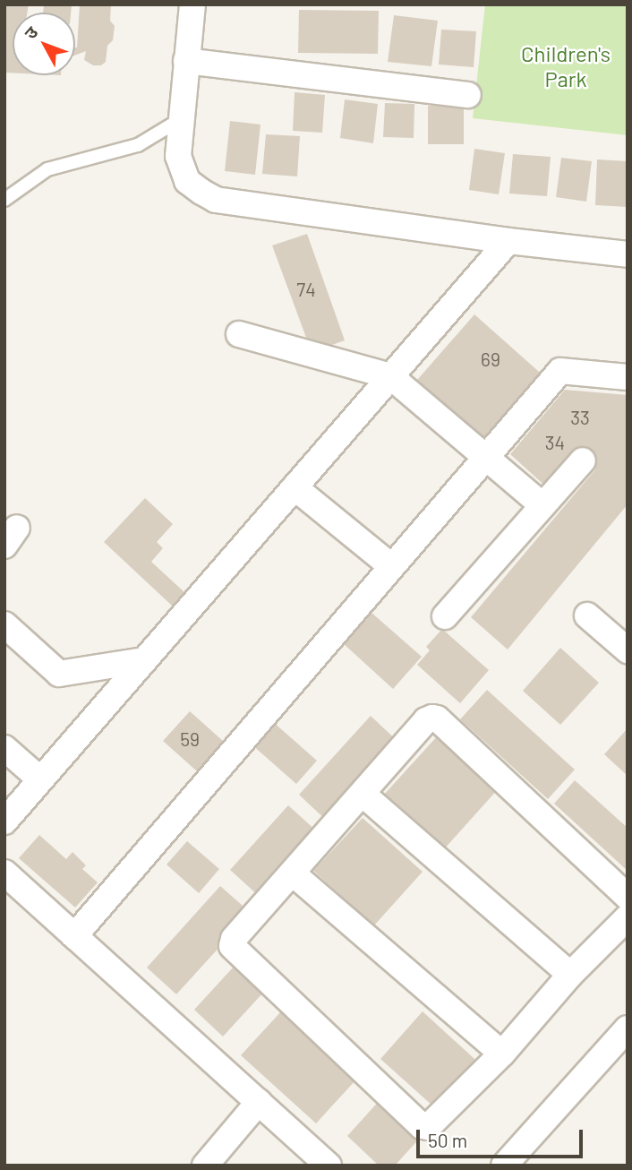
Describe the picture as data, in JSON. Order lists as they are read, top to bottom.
{
  "parks": ["Children's Park"],
  "house_numbers": [
    "74",
    "69",
    "33",
    "34",
    "59"
  ],
  "scale_bar": "50 m",
  "north": "top left"
}
